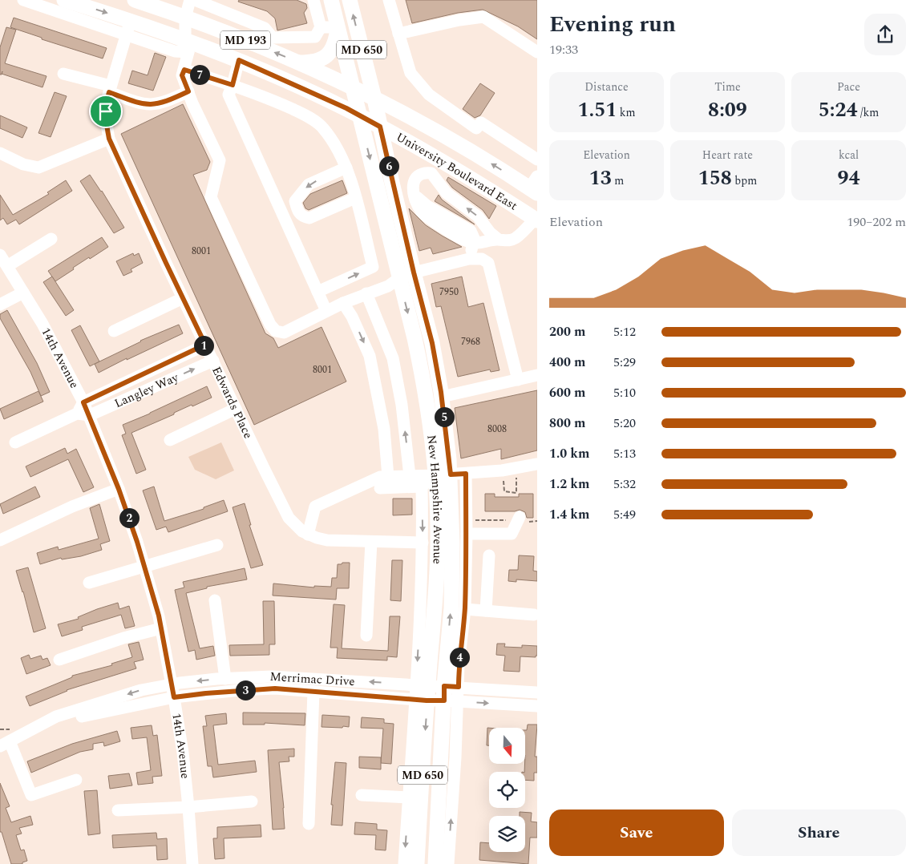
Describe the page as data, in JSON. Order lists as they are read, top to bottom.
{
  "streets": {
    "main road": [
      "MD 193",
      "MD 650",
      "University Boulevard East",
      "New Hampshire Avenue"
    ],
    "street": [
      "14th Avenue",
      "Langley Way",
      "Edwards Place",
      "Merrimac Drive"
    ]
  },
  "crossings": [
    ["University Boulevard East", "Edwards Place"],
    ["University Boulevard East", "New Hampshire Avenue"],
    ["14th Avenue", "Langley Way"],
    ["14th Avenue", "Merrimac Drive"],
    ["Langley Way", "Edwards Place"],
    ["New Hampshire Avenue", "Merrimac Drive"]
  ],
  "house_numbers": [
    "8001",
    "7950",
    "7968",
    "8001",
    "8008"
  ],
  "north": "bottom",
  "page": {
    "heading": ["Evening run", "19:33"],
    "pins": [
      "7",
      "6",
      "1",
      "5",
      "2",
      "4",
      "3"
    ],
    "stats": [
      ["Distance", "1.51 km"],
      ["Time", "8:09"],
      ["Pace", "5:24 /km"],
      ["Elevation", "13 m"],
      ["Heart rate", "158 bpm"],
      ["kcal", "94"]
    ],
    "chart": ["Elevation", "190–202 m"],
    "list": [
      {
        "name": "200 m",
        "note": "5:12"
      },
      {
        "name": "400 m",
        "note": "5:29"
      },
      {
        "name": "600 m",
        "note": "5:10"
      },
      {
        "name": "800 m",
        "note": "5:20"
      },
      {
        "name": "1.0 km",
        "note": "5:13"
      },
      {
        "name": "1.2 km",
        "note": "5:32"
      },
      {
        "name": "1.4 km",
        "note": "5:49"
      }
    ],
    "buttons": ["Save", "Share"]
  }
}
